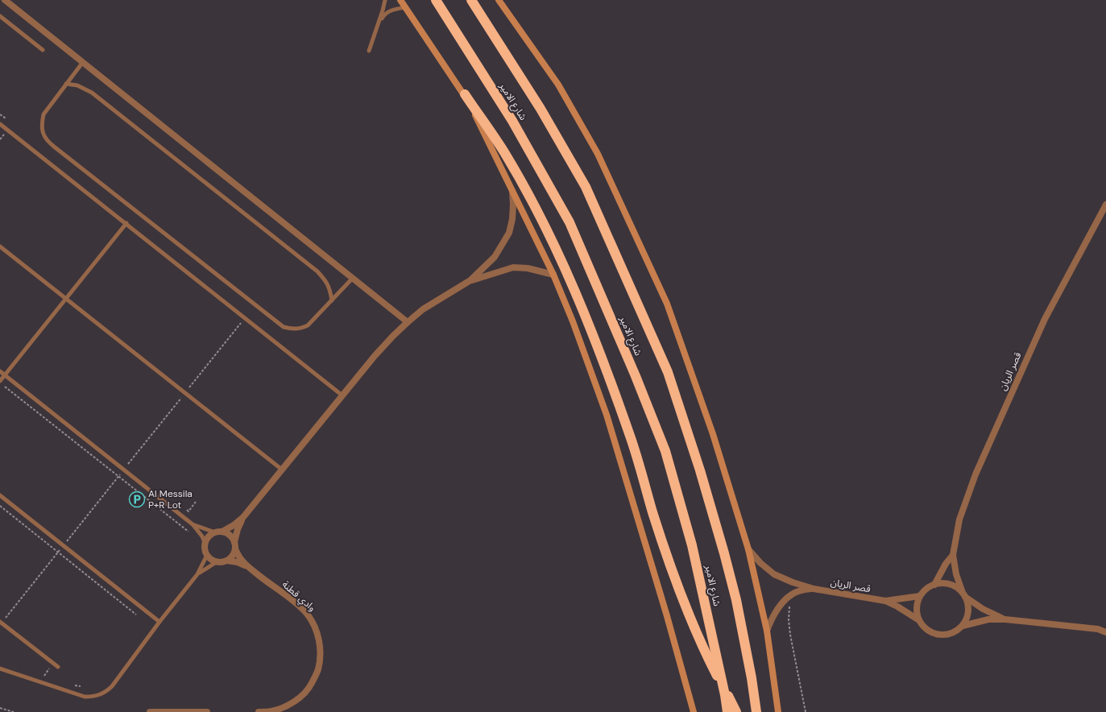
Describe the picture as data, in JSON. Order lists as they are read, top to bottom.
{
  "streets": {
    "highway": ["شارع الامير"],
    "street": ["قصر الريان", "وادي قطنة"]
  },
  "places": {
    "parking": ["Al Messila P+R Lot"]
  }
}
